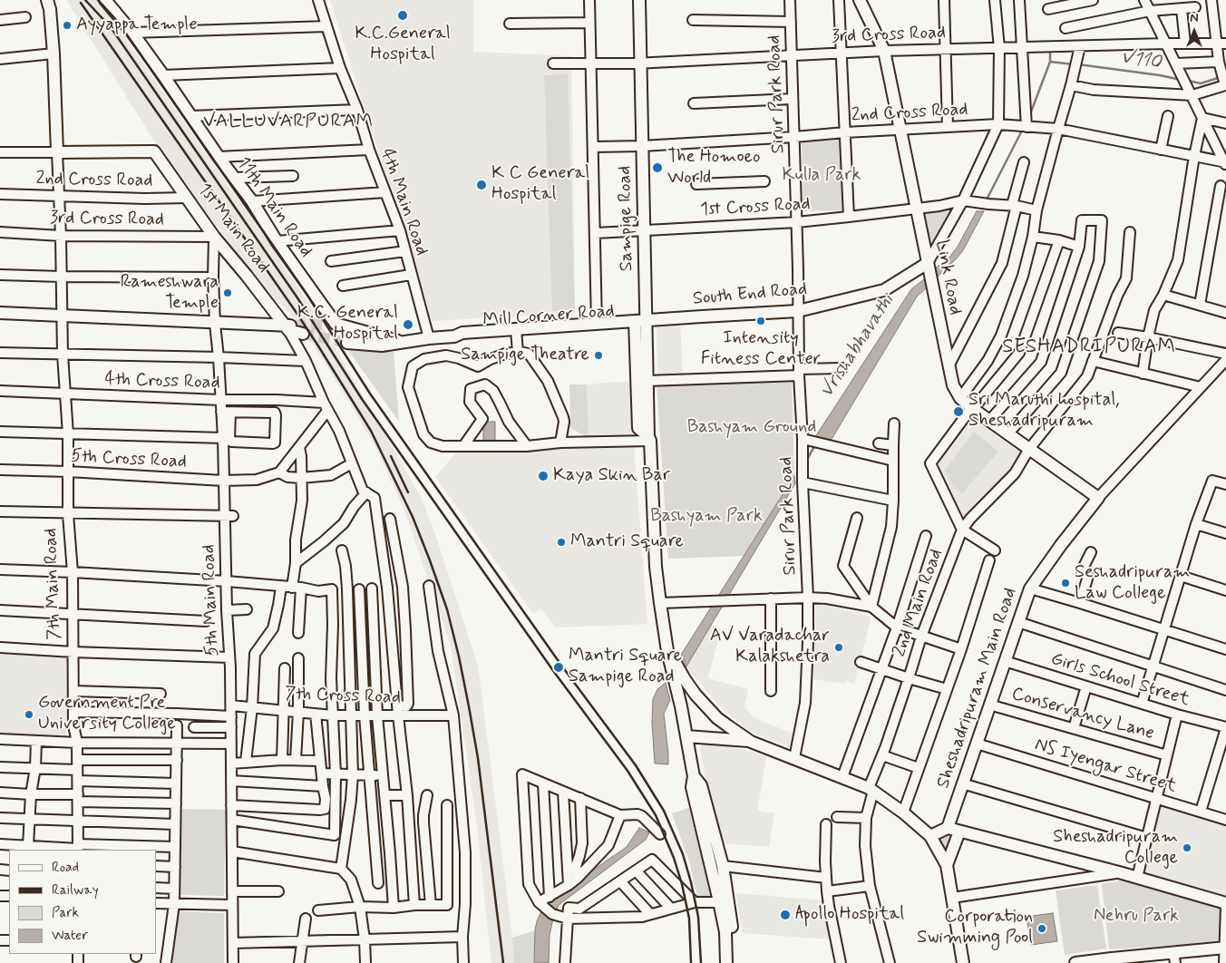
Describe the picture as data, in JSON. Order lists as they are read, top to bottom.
{
  "streets": {
    "main road": [
      "11th Main Road",
      "Sampige Road",
      "1st Main Road",
      "Link Road",
      "South End Road",
      "Mill Corner Road",
      "Sheshadripuram Main Road"
    ],
    "street": [
      "3rd Cross Road",
      "Sirur Park Road",
      "2nd Cross Road",
      "4th Main Road",
      "1st Cross Road",
      "4th Cross Road",
      "5th Cross Road",
      "7th Main Road",
      "5th Main Road",
      "2nd Main Road",
      "Girls School Street",
      "7th Cross Road",
      "Conservancy Lane",
      "NS Iyengar Street"
    ]
  },
  "crossings": [
    ["3rd Cross Road", "Sirur Park Road"],
    ["3rd Cross Road", "Sampige Road"],
    ["3rd Cross Road", "1st Main Road"],
    ["3rd Cross Road", "Link Road"],
    ["3rd Cross Road", "7th Main Road"],
    ["3rd Cross Road", "5th Main Road"],
    ["Sirur Park Road", "2nd Cross Road"],
    ["Sirur Park Road", "1st Cross Road"],
    ["Sirur Park Road", "South End Road"],
    ["2nd Cross Road", "Sampige Road"],
    ["2nd Cross Road", "1st Main Road"],
    ["2nd Cross Road", "Link Road"],
    ["2nd Cross Road", "7th Main Road"],
    ["4th Main Road", "Mill Corner Road"],
    ["11th Main Road", "Mill Corner Road"],
    ["1st Cross Road", "Sampige Road"],
    ["1st Cross Road", "Link Road"],
    ["Sampige Road", "South End Road"],
    ["Sampige Road", "Mill Corner Road"],
    ["1st Main Road", "7th Main Road"],
    ["1st Main Road", "5th Main Road"],
    ["Link Road", "South End Road"],
    ["Link Road", "2nd Main Road"],
    ["Link Road", "Sheshadripuram Main Road"],
    ["South End Road", "Mill Corner Road"],
    ["4th Cross Road", "7th Main Road"],
    ["4th Cross Road", "5th Main Road"],
    ["5th Cross Road", "7th Main Road"],
    ["5th Cross Road", "5th Main Road"],
    ["5th Main Road", "7th Cross Road"],
    ["Girls School Street", "Sheshadripuram Main Road"],
    ["Sheshadripuram Main Road", "Conservancy Lane"],
    ["Sheshadripuram Main Road", "NS Iyengar Street"]
  ],
  "districts": ["VALLUVARPURAM", "SESHADRIPURAM"],
  "water": ["V110", "Vrishabhavathi"],
  "parks": [
    "Kulla Park",
    "Bashyam Ground",
    "Bashyam Park",
    "Nehru Park"
  ],
  "places": [
    "K.C.General Hospital",
    "Ayyappa Temple",
    "The Homoeo World",
    "K C General Hospital",
    "Rameshwara Temple",
    "Intensity Fitness Center",
    "K.C. General Hospital",
    "Sampige Theatre",
    "Sri Maruthi hospital, Sheshadripuram",
    "Kaya Skin Bar",
    "Mantri Square",
    "Seshadripuram Law College",
    "AV Varadachar Kalakshetra",
    "Mantri Square Sampige Road",
    "Government Pre University College",
    "Sheshadripuram College",
    "Apollo Hospital",
    "Corporation Swimming Pool"
  ],
  "legend": [
    "Road",
    "Railway",
    "Park",
    "Water"
  ],
  "north": "top"
}
